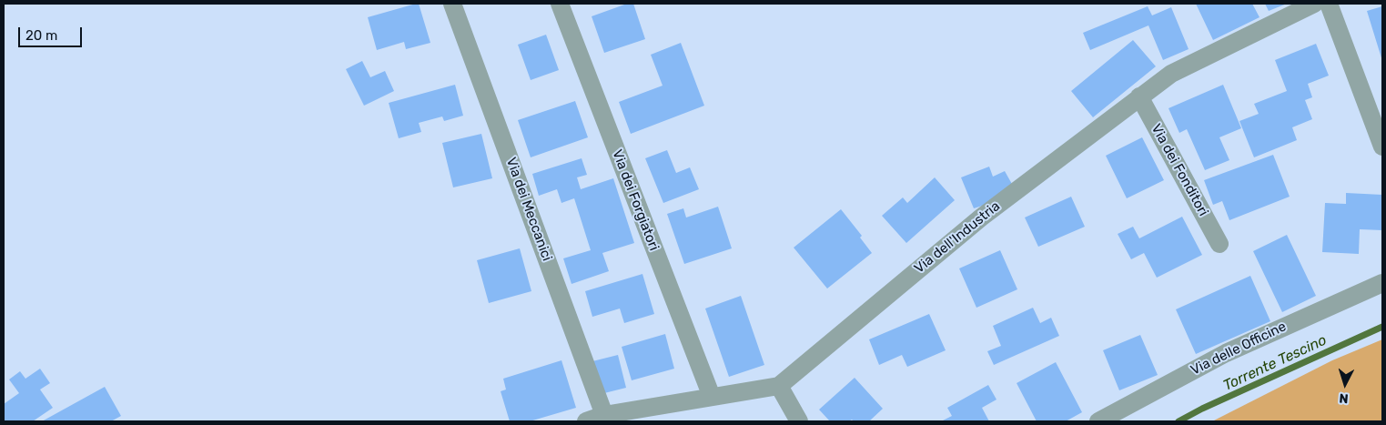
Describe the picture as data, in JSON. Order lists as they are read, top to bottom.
{
  "streets": {
    "street": [
      "Via dei Fonditori",
      "Via dei Forgiatori",
      "Via dei Meccanici",
      "Via dell'Industria",
      "Via delle Officine"
    ]
  },
  "crossings": [
    ["Via dei Fonditori", "Via dell'Industria"]
  ],
  "water": ["Torrente Tescino"],
  "scale_bar": "20 m",
  "north": "bottom"
}
